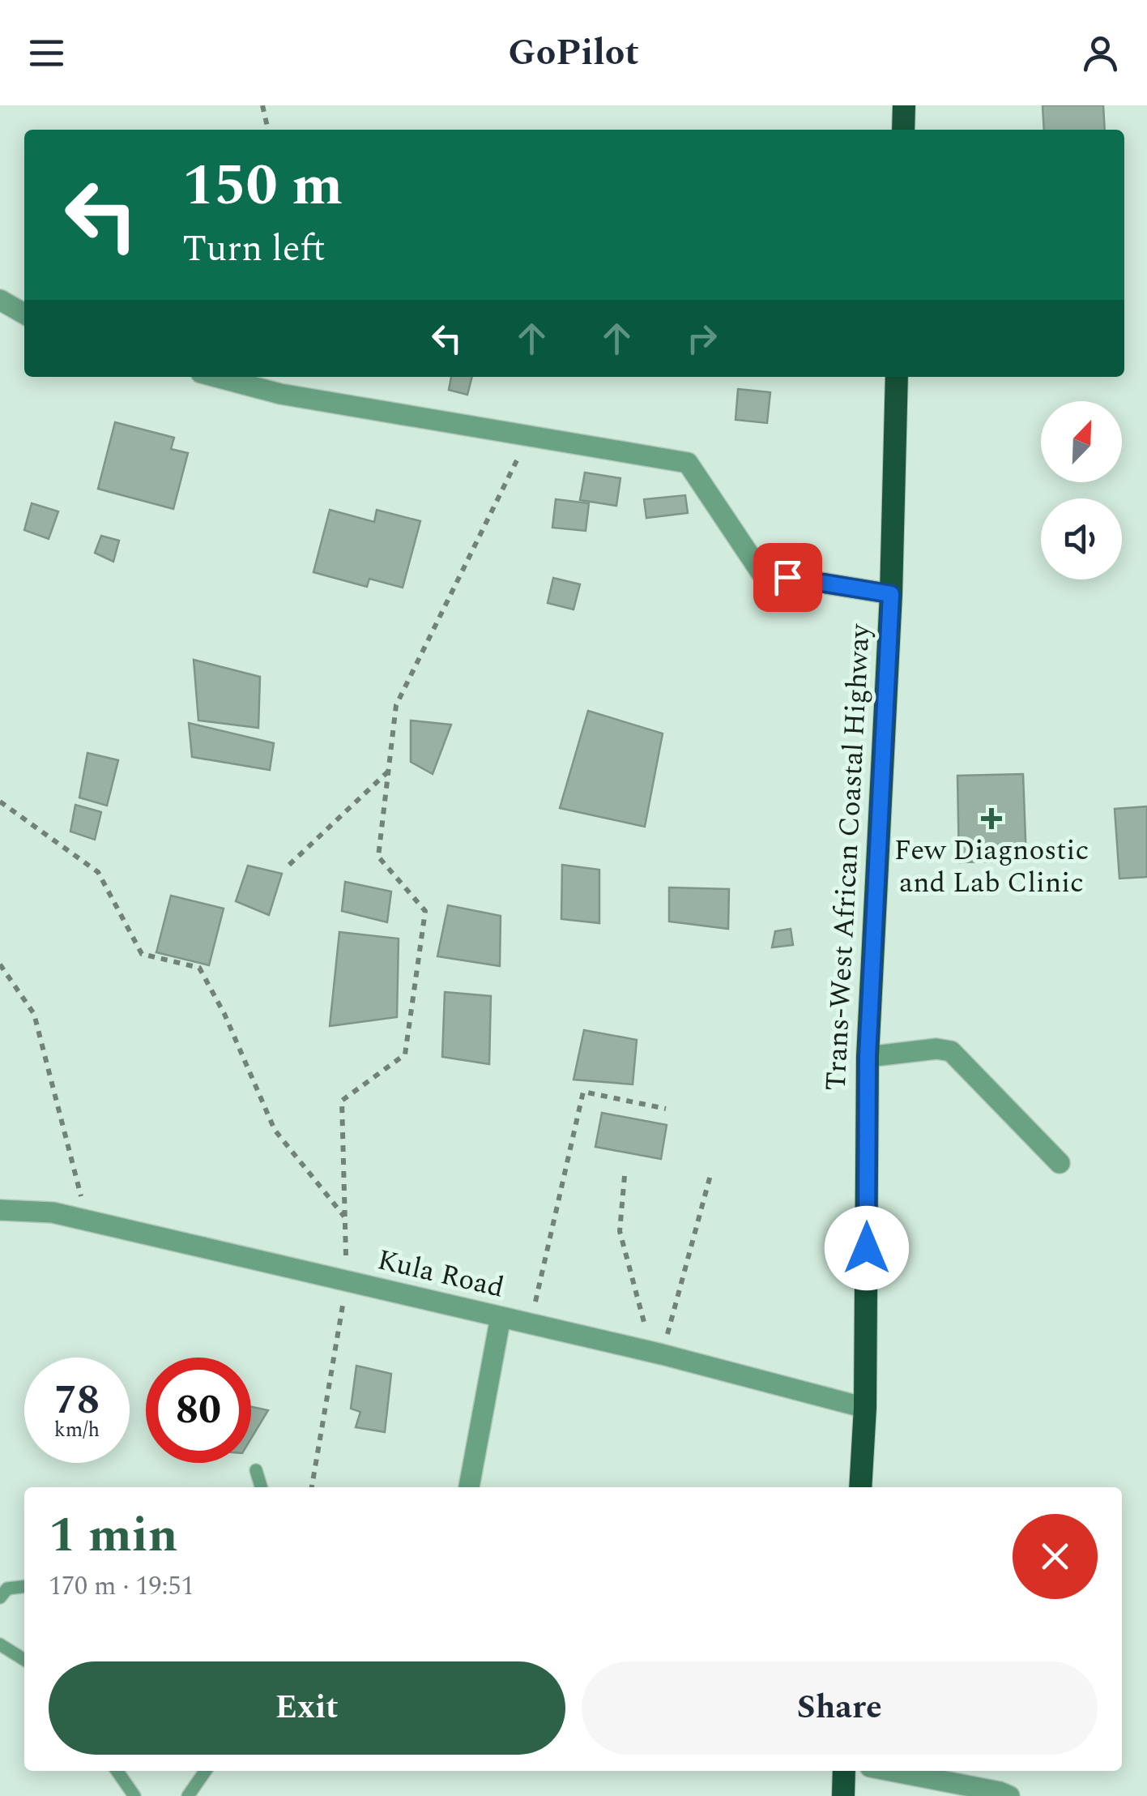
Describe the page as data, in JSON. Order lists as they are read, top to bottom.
{
  "streets": {
    "highway": ["Trans-West African Coastal Highway"],
    "street": ["Kula Road"]
  },
  "crossings": [
    ["Trans-West African Coastal Highway", "Kula Road"]
  ],
  "places": {
    "health": ["Few Diagnostic and Lab Clinic"]
  },
  "north": "top right",
  "page": {
    "header": "GoPilot",
    "turn": ["150 m", "Turn left"],
    "speed": "78 km/h",
    "limit": "80",
    "heading": ["1 min", "170 m · 19:51"],
    "buttons": ["Exit", "Share"]
  }
}
